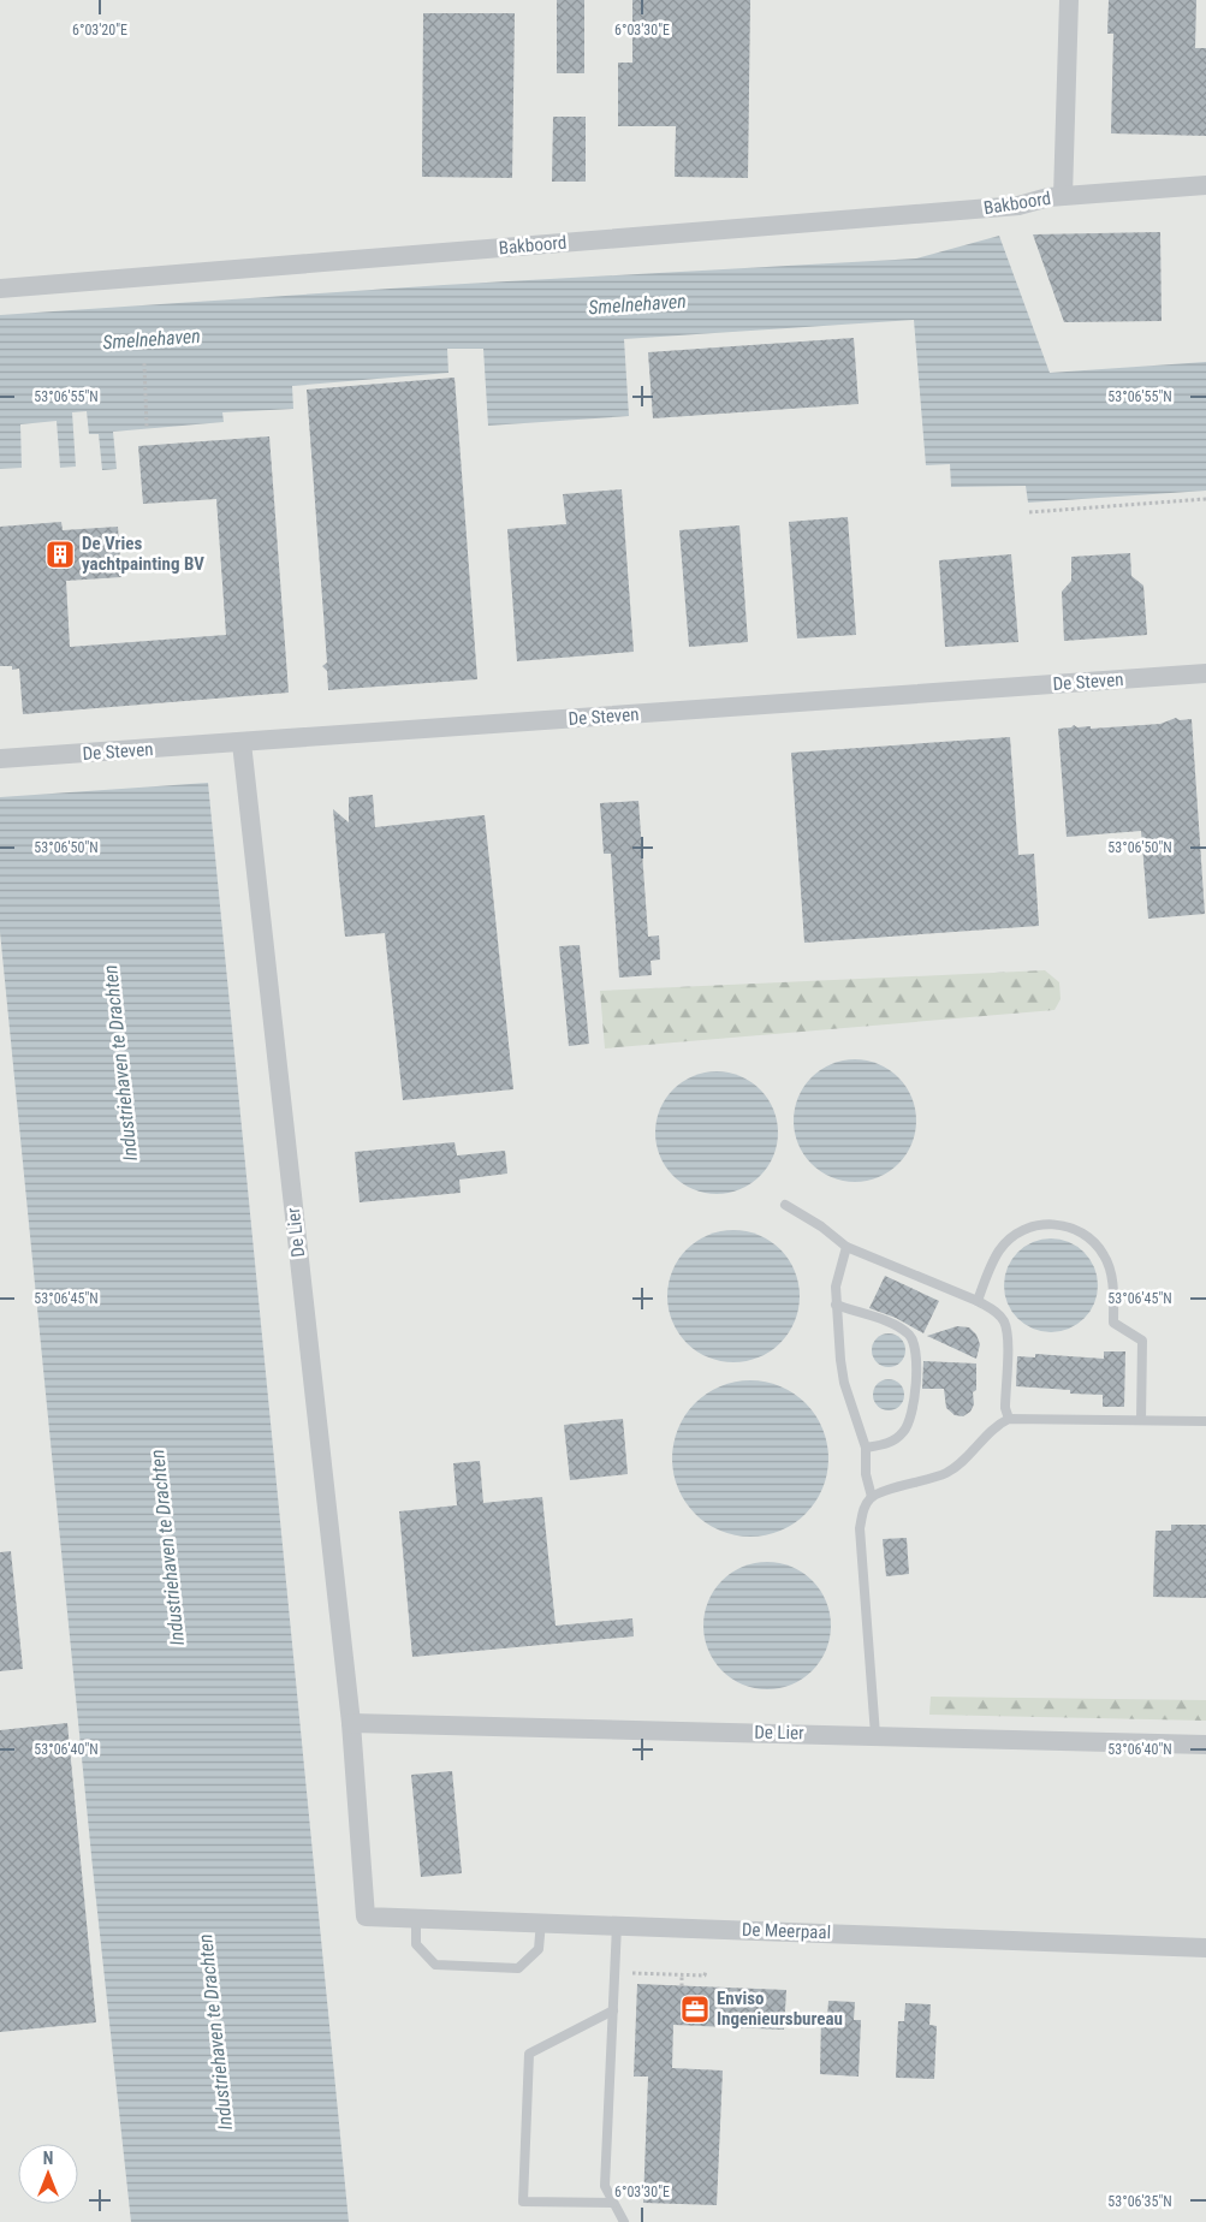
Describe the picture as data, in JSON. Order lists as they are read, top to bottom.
{
  "streets": {
    "street": [
      "Bakboord",
      "De Steven",
      "De Lier",
      "De Meerpaal"
    ]
  },
  "crossings": [
    ["De Steven", "De Lier"],
    ["De Lier", "De Meerpaal"]
  ],
  "water": ["Smelnehaven", "Industriehaven te Drachten"],
  "places": {
    "building": ["De Vries yachtpainting BV"],
    "office": ["Enviso Ingenieursbureau"]
  },
  "north": "top",
  "coordinates": [
    "6°03'20\"E",
    "6°03'30\"E",
    "53°06'55\"N",
    "53°06'50\"N",
    "53°06'45\"N",
    "53°06'40\"N",
    "53°06'35\"N"
  ]
}
